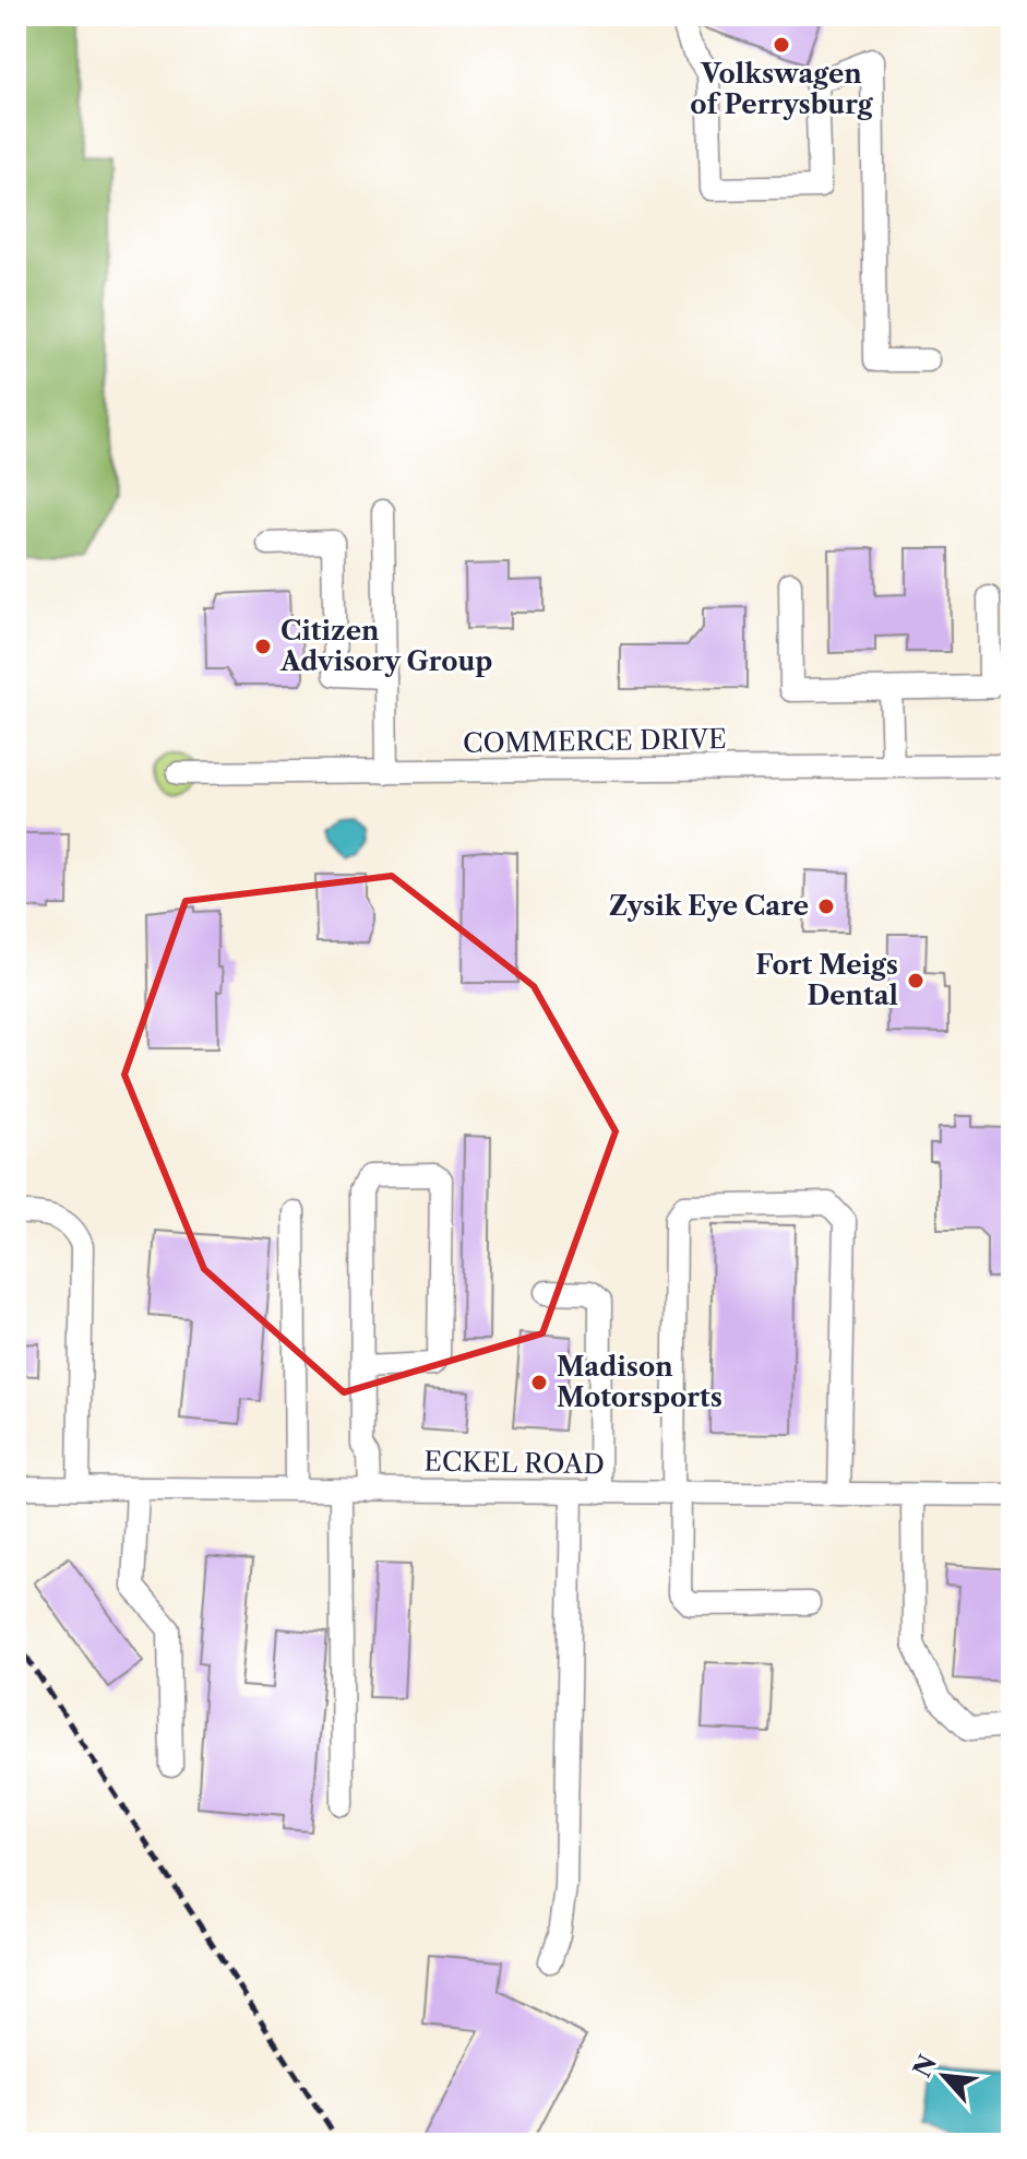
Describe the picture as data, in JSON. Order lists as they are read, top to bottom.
{
  "streets": {
    "street": ["COMMERCE DRIVE", "ECKEL ROAD"]
  },
  "places": [
    "Volkswagen of Perrysburg",
    "Citizen Advisory Group",
    "Zysik Eye Care",
    "Fort Meigs Dental",
    "Madison Motorsports"
  ],
  "north": "top left"
}
